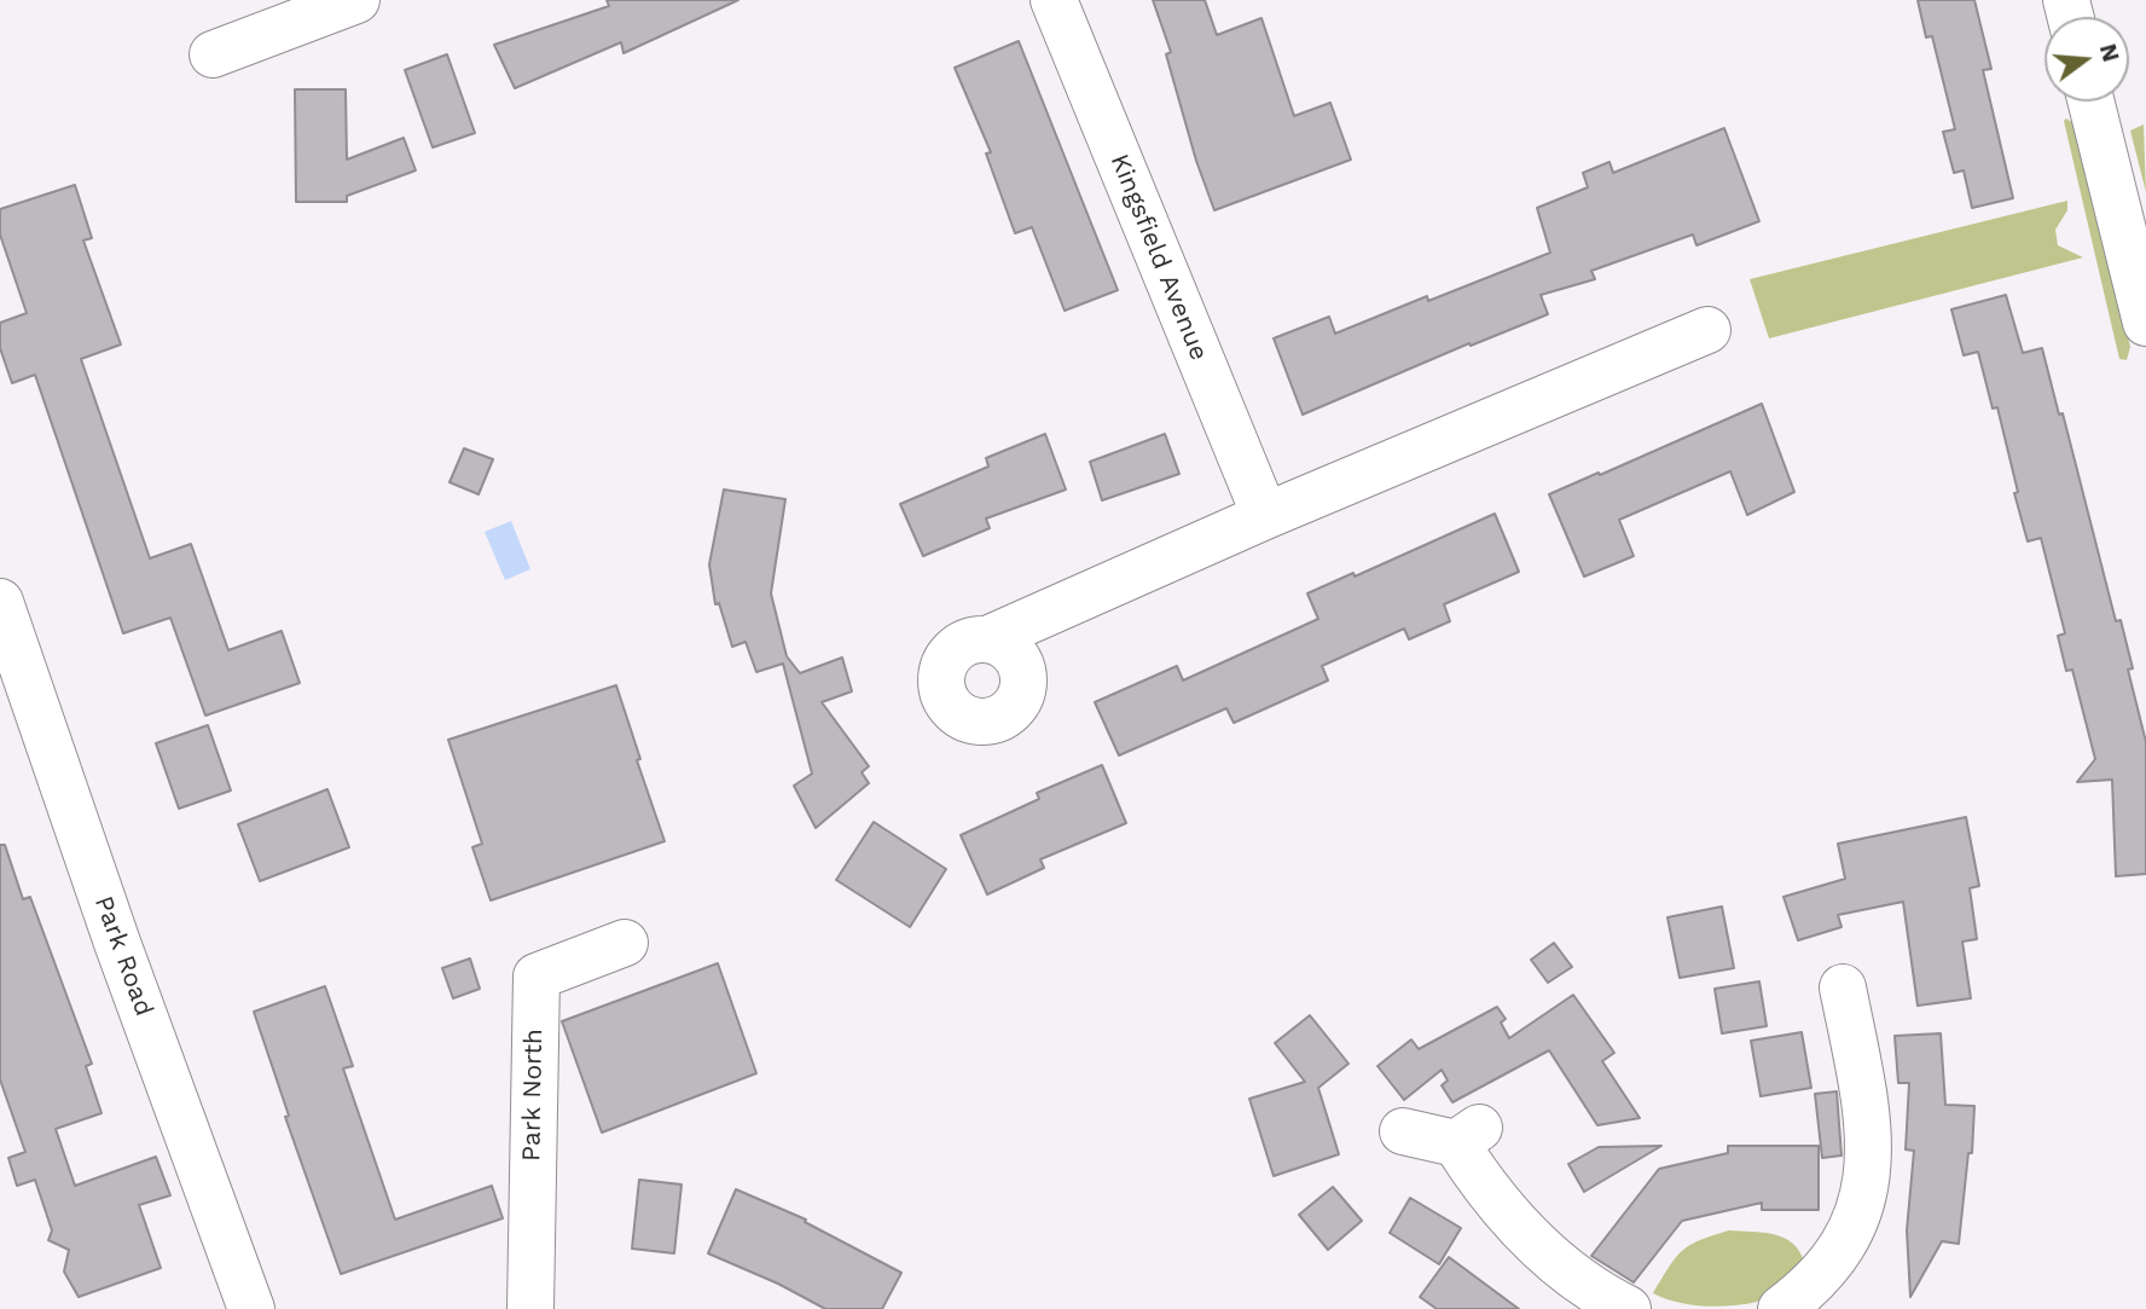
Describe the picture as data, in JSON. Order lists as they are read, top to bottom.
{
  "streets": {
    "street": ["Kingsfield Avenue", "Park Road", "Park North"]
  },
  "north": "right"
}
